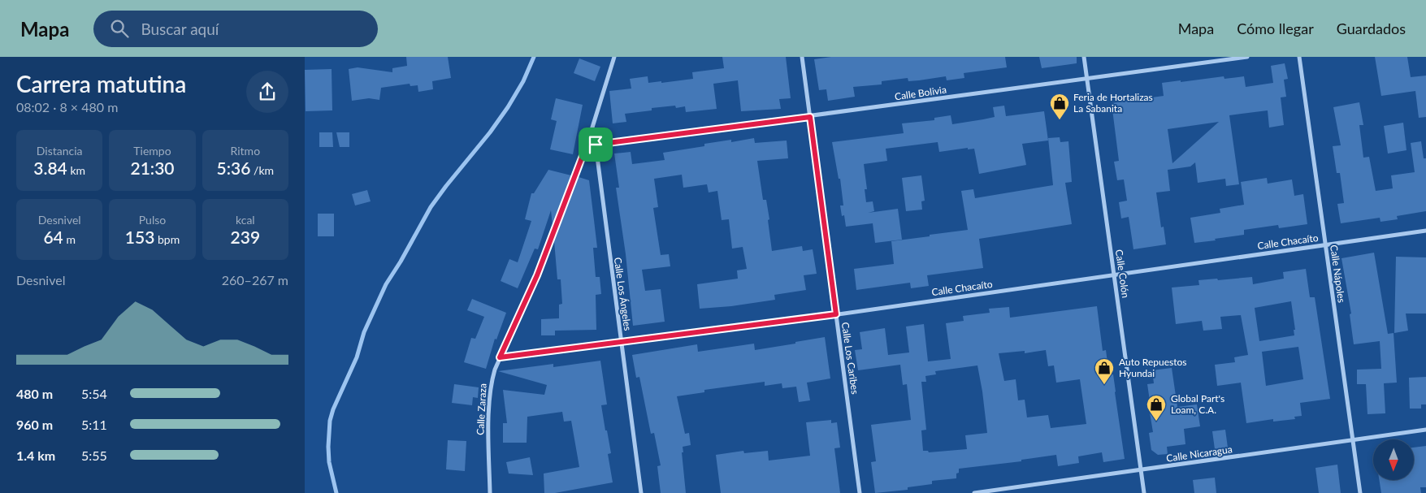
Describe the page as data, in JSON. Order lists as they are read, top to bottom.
{
  "streets": {
    "street": [
      "Calle Bolivia",
      "Calle Chacaíto",
      "Calle Colón",
      "Calle Nápoles",
      "Calle Los Ángeles",
      "Calle Los Caribes",
      "Calle Zaraza",
      "Calle Nicaragua"
    ]
  },
  "crossings": [
    ["Calle Bolivia", "Calle Colón"],
    ["Calle Bolivia", "Calle Los Ángeles"],
    ["Calle Bolivia", "Calle Los Caribes"],
    ["Calle Bolivia", "Calle Zaraza"],
    ["Calle Chacaíto", "Calle Colón"],
    ["Calle Chacaíto", "Calle Nápoles"],
    ["Calle Chacaíto", "Calle Los Ángeles"],
    ["Calle Chacaíto", "Calle Los Caribes"],
    ["Calle Chacaíto", "Calle Zaraza"],
    ["Calle Colón", "Calle Nicaragua"],
    ["Calle Nápoles", "Calle Nicaragua"]
  ],
  "places": {
    "shop": ["Feria de Hortalizas La Sabanita", "Auto Repuestos Hyundai", "Global Part's Loam, C.A."]
  },
  "north": "bottom",
  "page": {
    "header": "Mapa",
    "search": "Buscar aquí",
    "nav": ["Mapa", "Cómo llegar", "Guardados"],
    "heading": ["Carrera matutina", "08:02 · 8 × 480 m"],
    "stats": [
      ["Distancia", "3.84 km"],
      ["Tiempo", "21:30"],
      ["Ritmo", "5:36 /km"],
      ["Desnivel", "64 m"],
      ["Pulso", "153 bpm"],
      ["kcal", "239"]
    ],
    "chart": ["Desnivel", "260–267 m"],
    "list": [
      {
        "name": "480 m",
        "note": "5:54"
      },
      {
        "name": "960 m",
        "note": "5:11"
      },
      {
        "name": "1.4 km",
        "note": "5:55"
      }
    ]
  }
}
